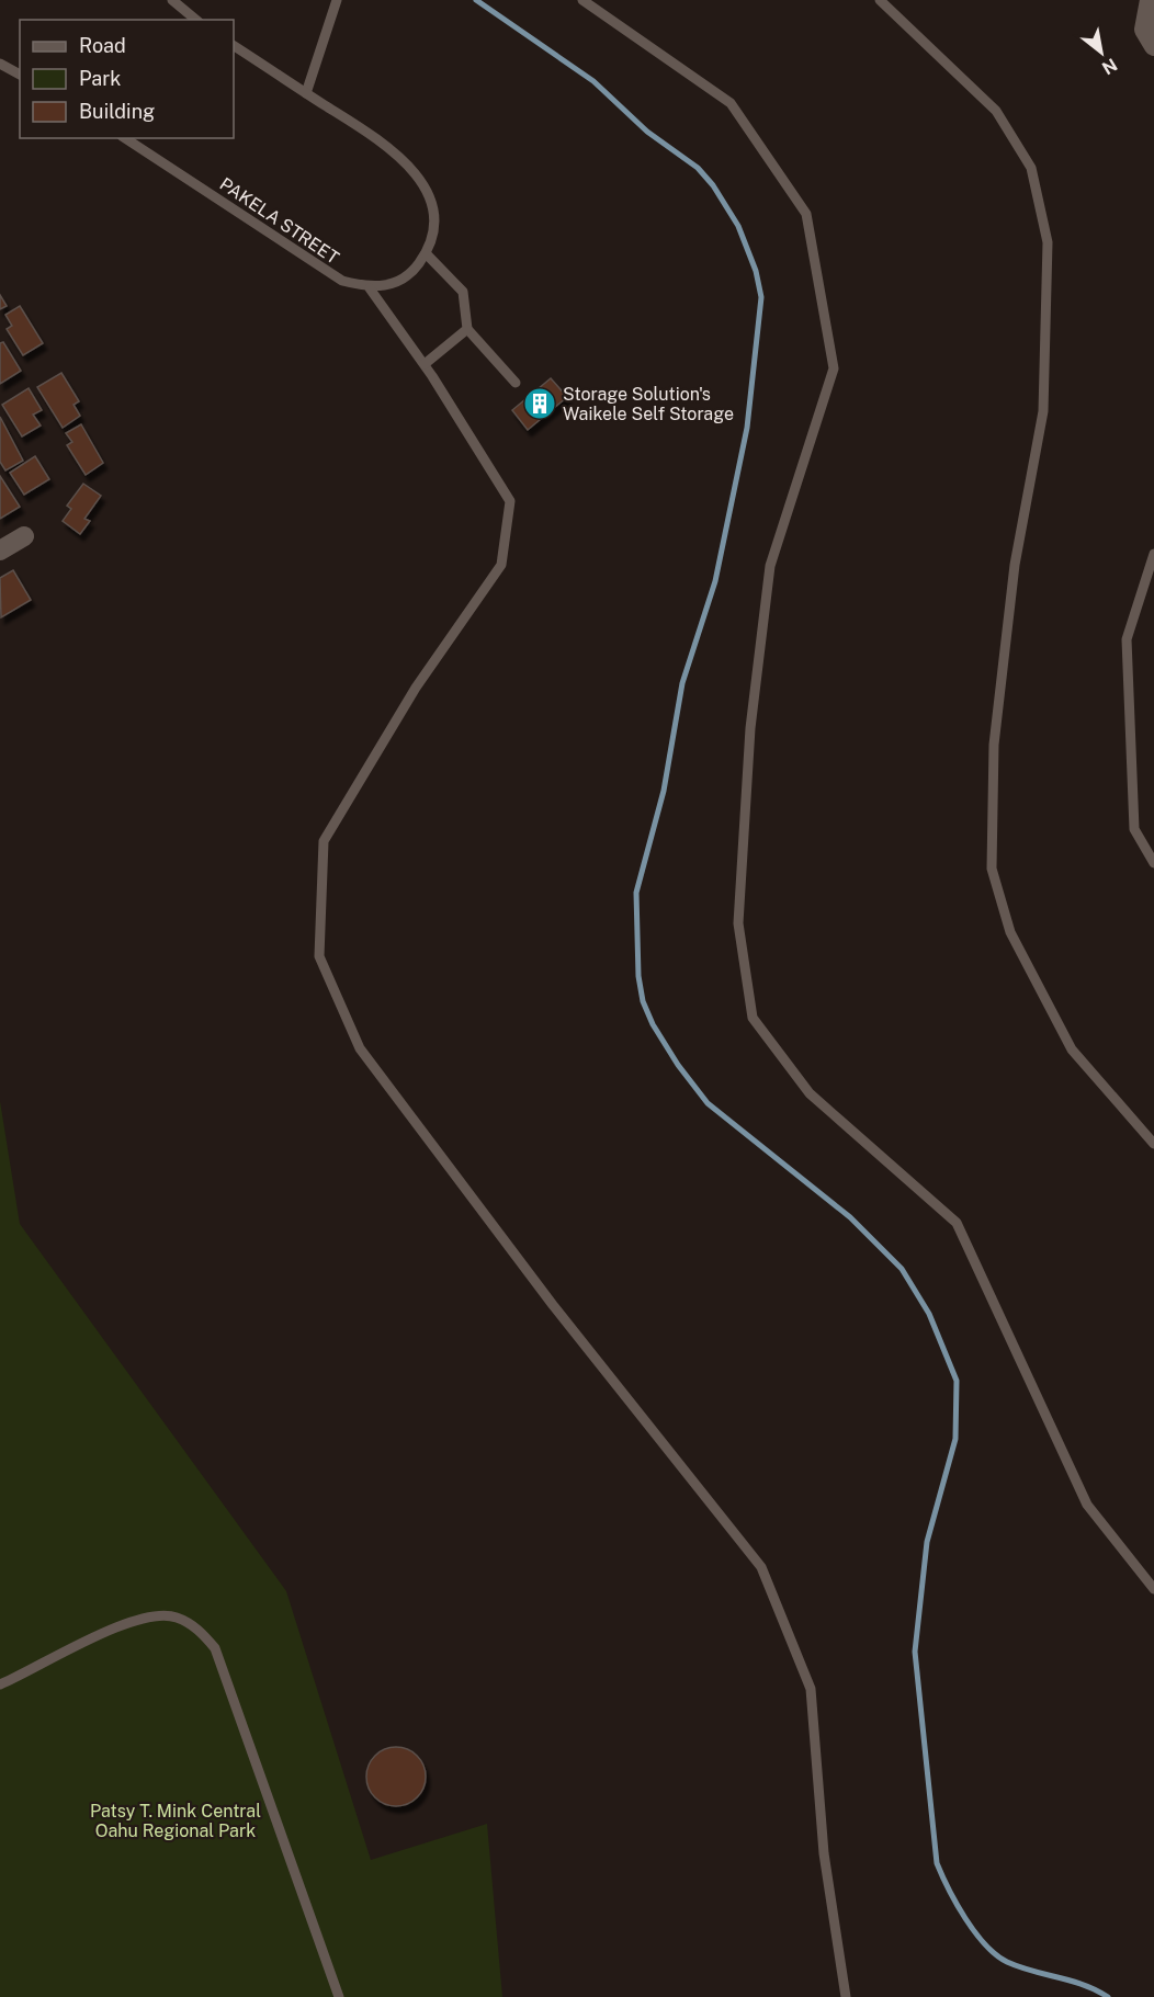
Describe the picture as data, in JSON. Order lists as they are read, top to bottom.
{
  "streets": {
    "lane": ["PAKELA STREET"]
  },
  "parks": ["Patsy T. Mink Central Oahu Regional Park"],
  "places": {
    "building": ["Storage Solution's Waikele Self Storage"]
  },
  "legend": ["Road", "Park", "Building"],
  "north": "bottom right"
}
